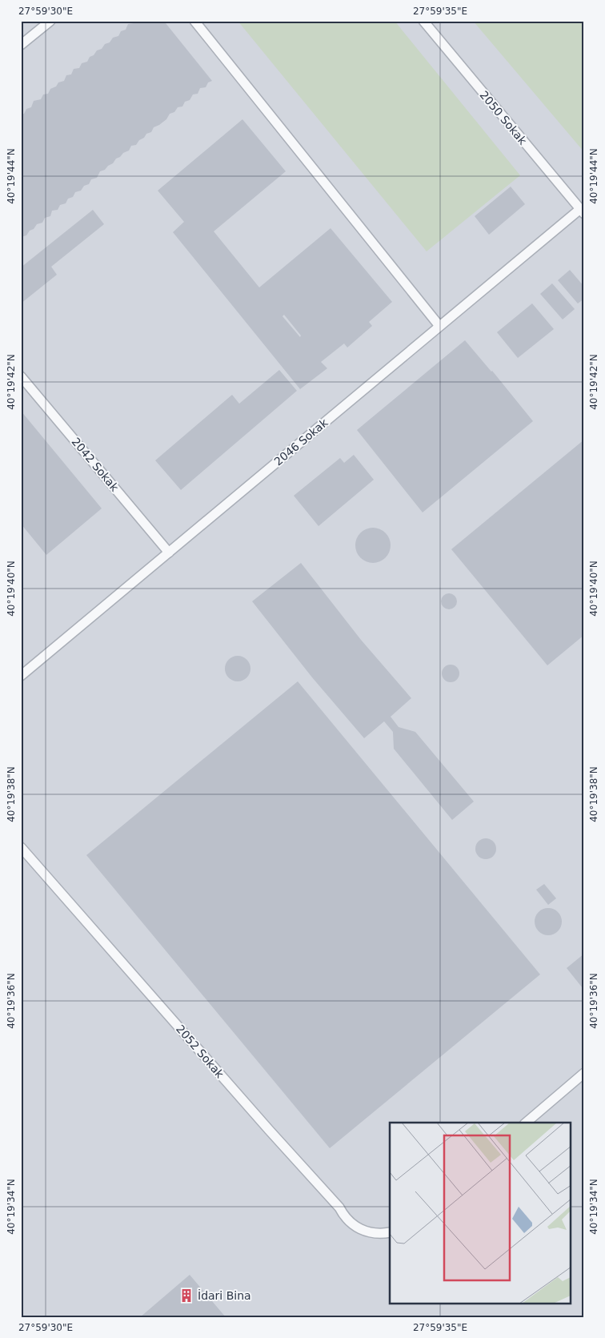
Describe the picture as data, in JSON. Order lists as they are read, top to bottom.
{
  "streets": {
    "lane": [
      "2050 Sokak",
      "2046 Sokak",
      "2042 Sokak",
      "2052 Sokak"
    ]
  },
  "crossings": [
    ["2050 Sokak", "2046 Sokak"],
    ["2046 Sokak", "2042 Sokak"]
  ],
  "places": {
    "building": ["İdari Bina"]
  },
  "coordinates": [
    "27°59'30\"E",
    "27°59'35\"E",
    "40°19'44\"N",
    "40°19'42\"N",
    "40°19'40\"N",
    "40°19'38\"N",
    "40°19'36\"N",
    "40°19'34\"N"
  ]
}
